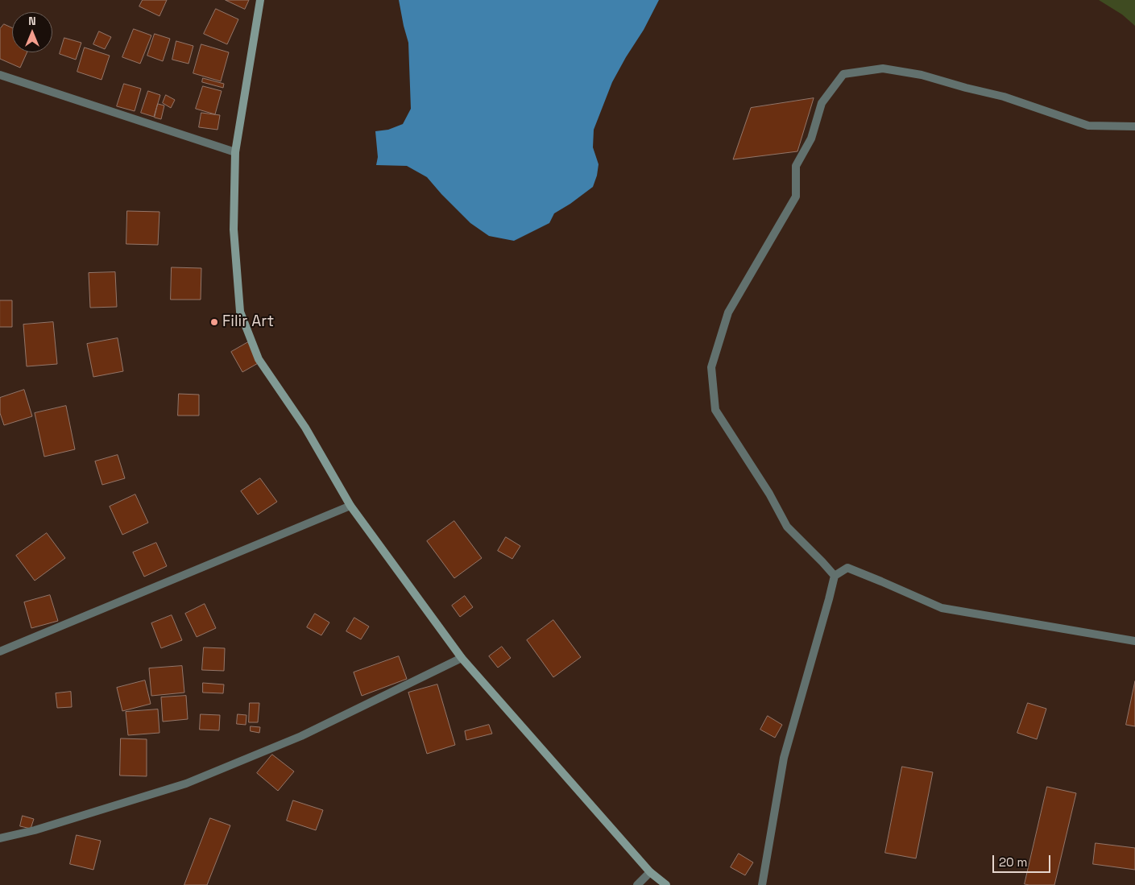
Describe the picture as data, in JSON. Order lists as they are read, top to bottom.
{
  "places": ["Filir Art"],
  "scale_bar": "20 m",
  "north": "top"
}
